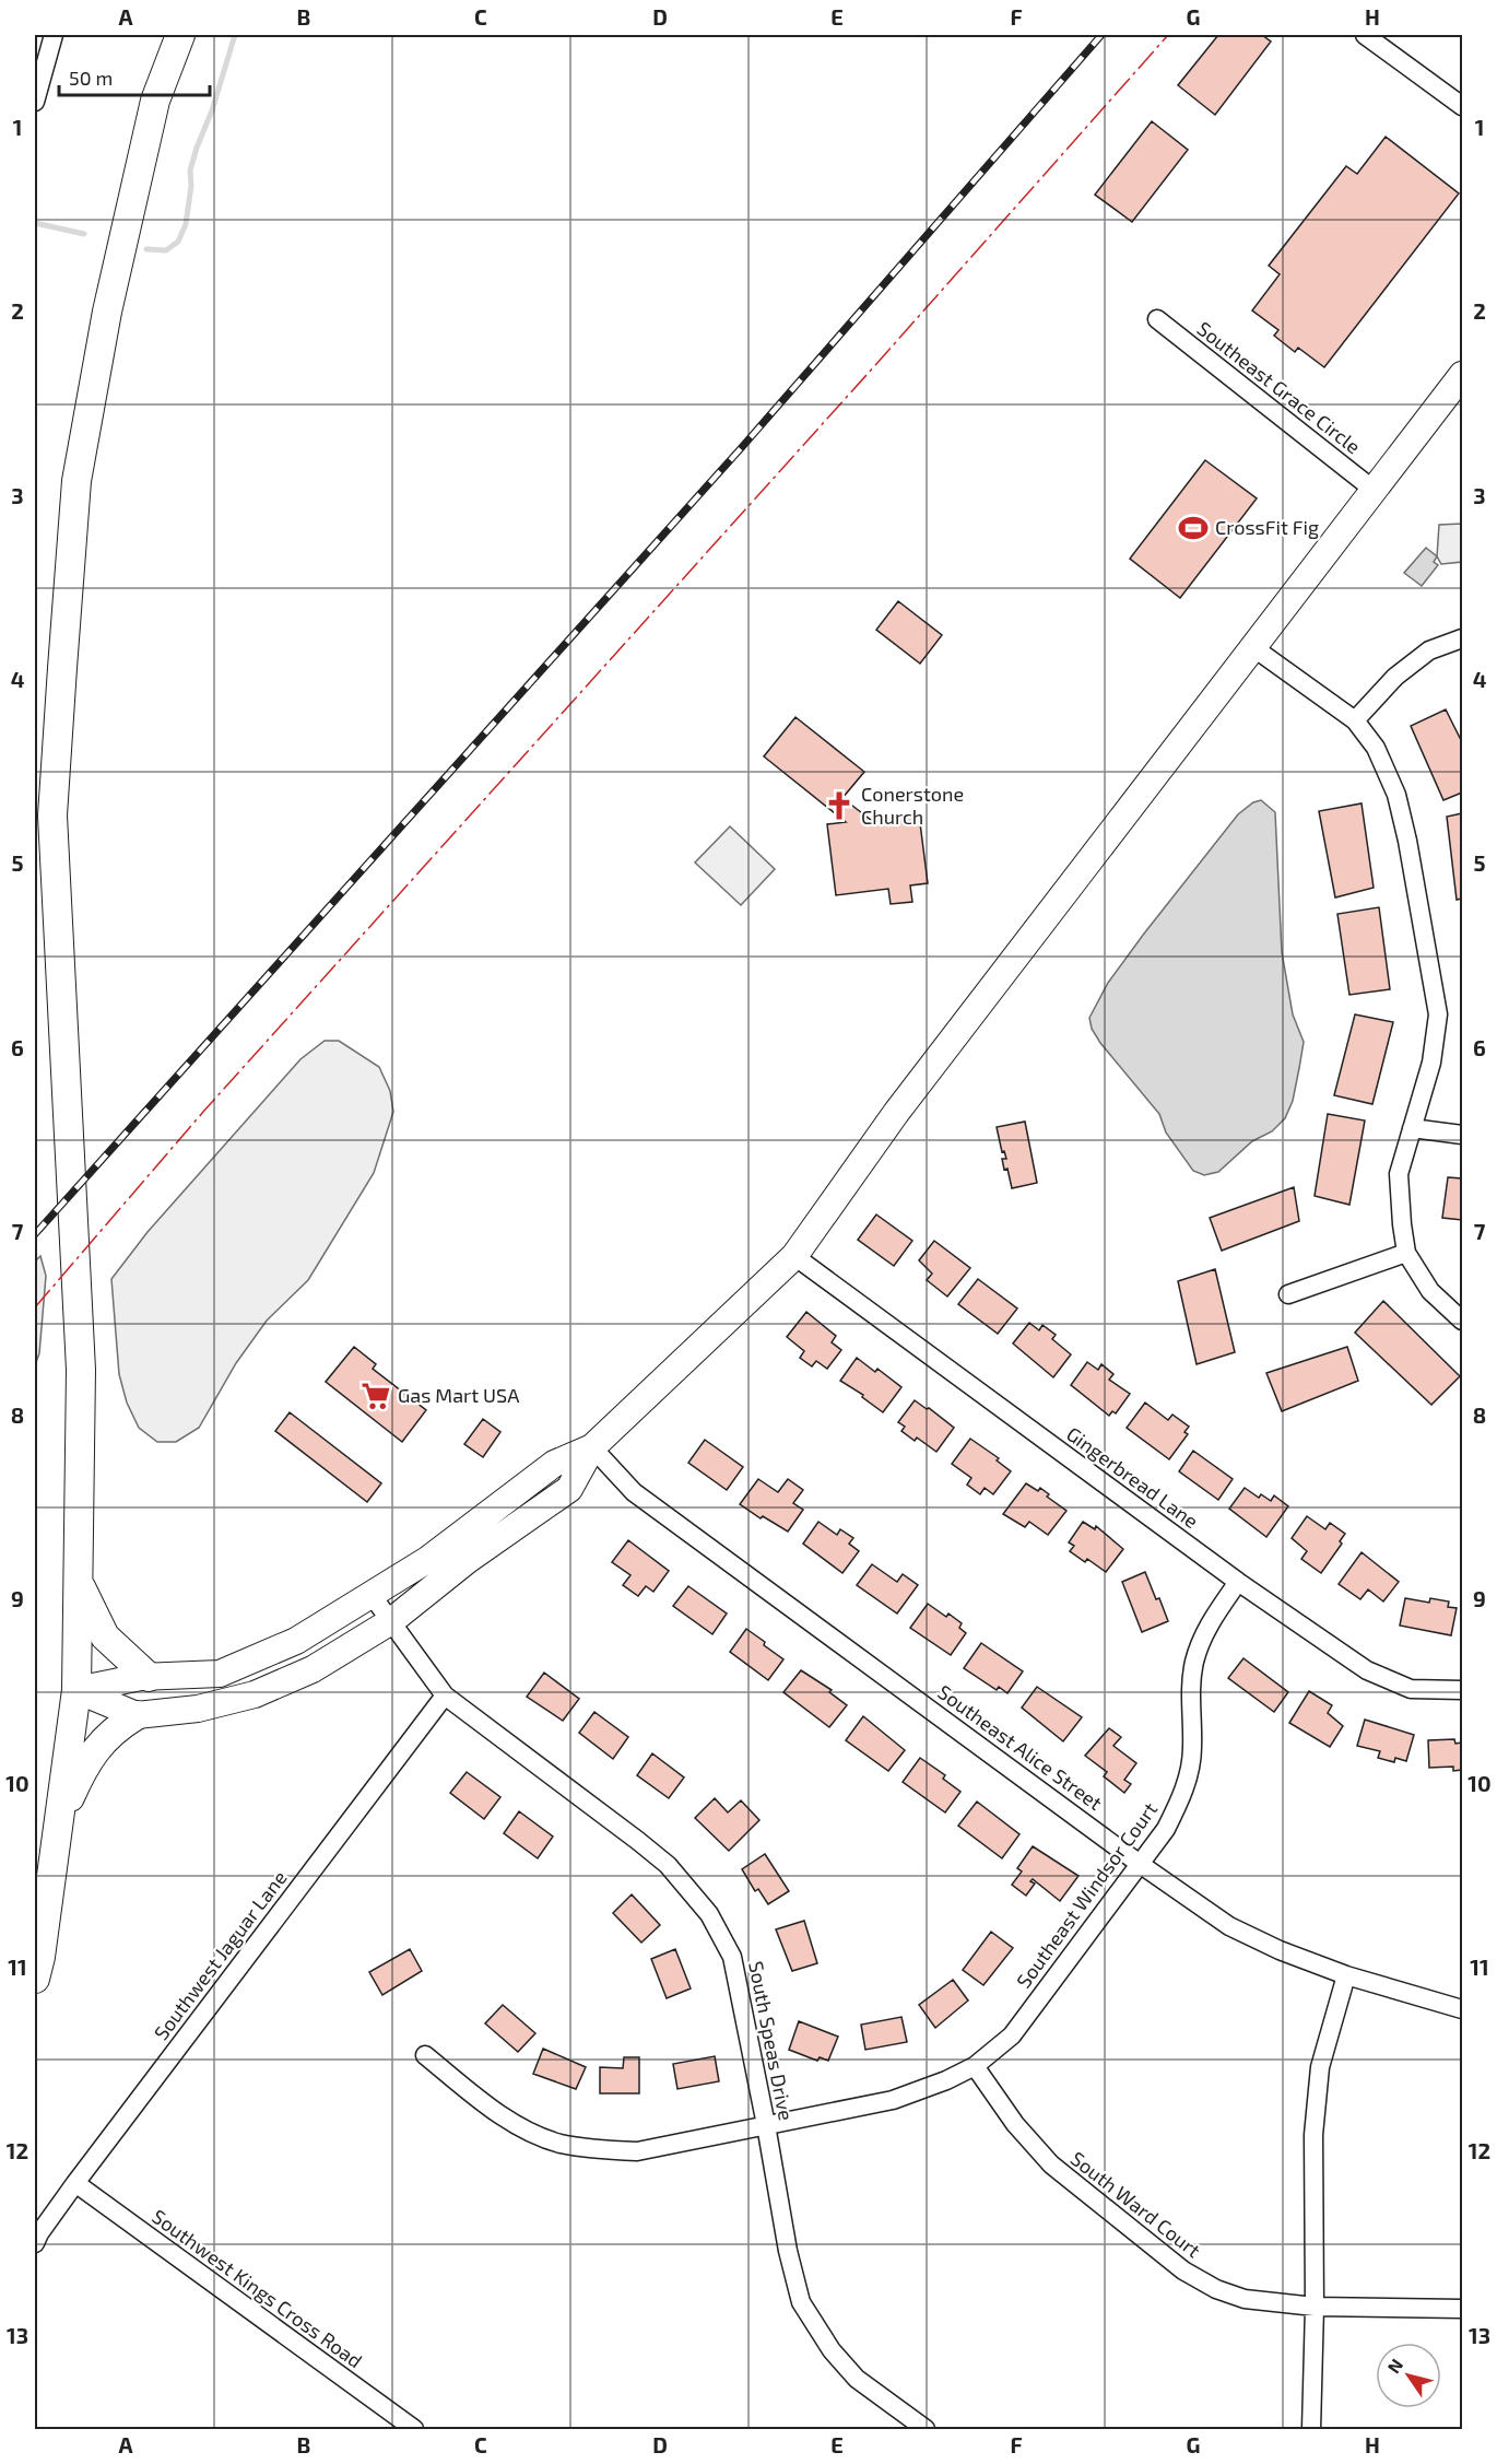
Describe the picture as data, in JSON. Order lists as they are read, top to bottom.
{
  "streets": {
    "street": [
      "Southeast Grace Circle",
      "Gingerbread Lane",
      "Southeast Alice Street",
      "Southeast Windsor Court",
      "Southwest Jaguar Lane",
      "South Speas Drive",
      "South Ward Court",
      "Southwest Kings Cross Road"
    ]
  },
  "crossings": [
    ["Gingerbread Lane", "Southeast Windsor Court"],
    ["Southeast Alice Street", "Southeast Windsor Court"],
    ["Southeast Windsor Court", "South Speas Drive"],
    ["Southeast Windsor Court", "South Ward Court"],
    ["Southwest Jaguar Lane", "South Speas Drive"],
    ["Southwest Jaguar Lane", "Southwest Kings Cross Road"]
  ],
  "places": {
    "sports": ["CrossFit Fig"],
    "church": ["Conerstone Church"],
    "supermarket": ["Gas Mart USA"]
  },
  "scale_bar": "50 m",
  "north": "top left",
  "grid": {
    "columns": [
      "A",
      "B",
      "C",
      "D",
      "E",
      "F",
      "G",
      "H"
    ],
    "rows": [
      "1",
      "2",
      "3",
      "4",
      "5",
      "6",
      "7",
      "8",
      "9",
      "10",
      "11",
      "12",
      "13"
    ]
  }
}
